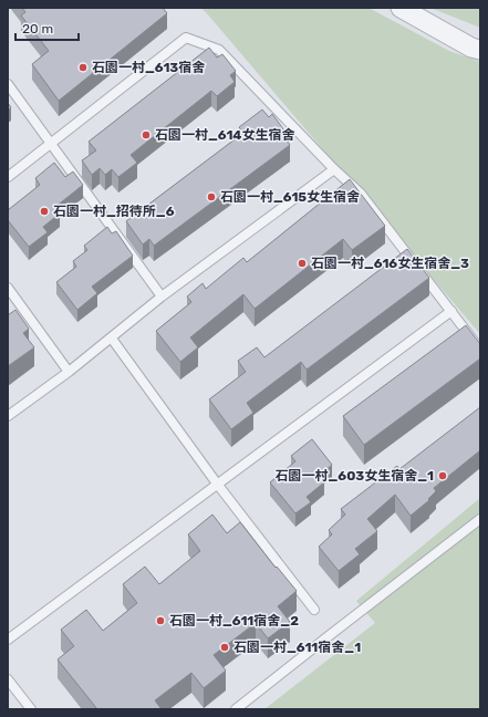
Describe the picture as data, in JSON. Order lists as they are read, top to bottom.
{
  "places": [
    "石園一村_613宿舍",
    "石園一村_614女生宿舍",
    "石園一村_615女生宿舍",
    "石園一村_招待所_6",
    "石園一村_616女生宿舍_3",
    "石園一村_603女生宿舍_1",
    "石園一村_611宿舍_2",
    "石園一村_611宿舍_1"
  ],
  "scale_bar": "20 m"
}
